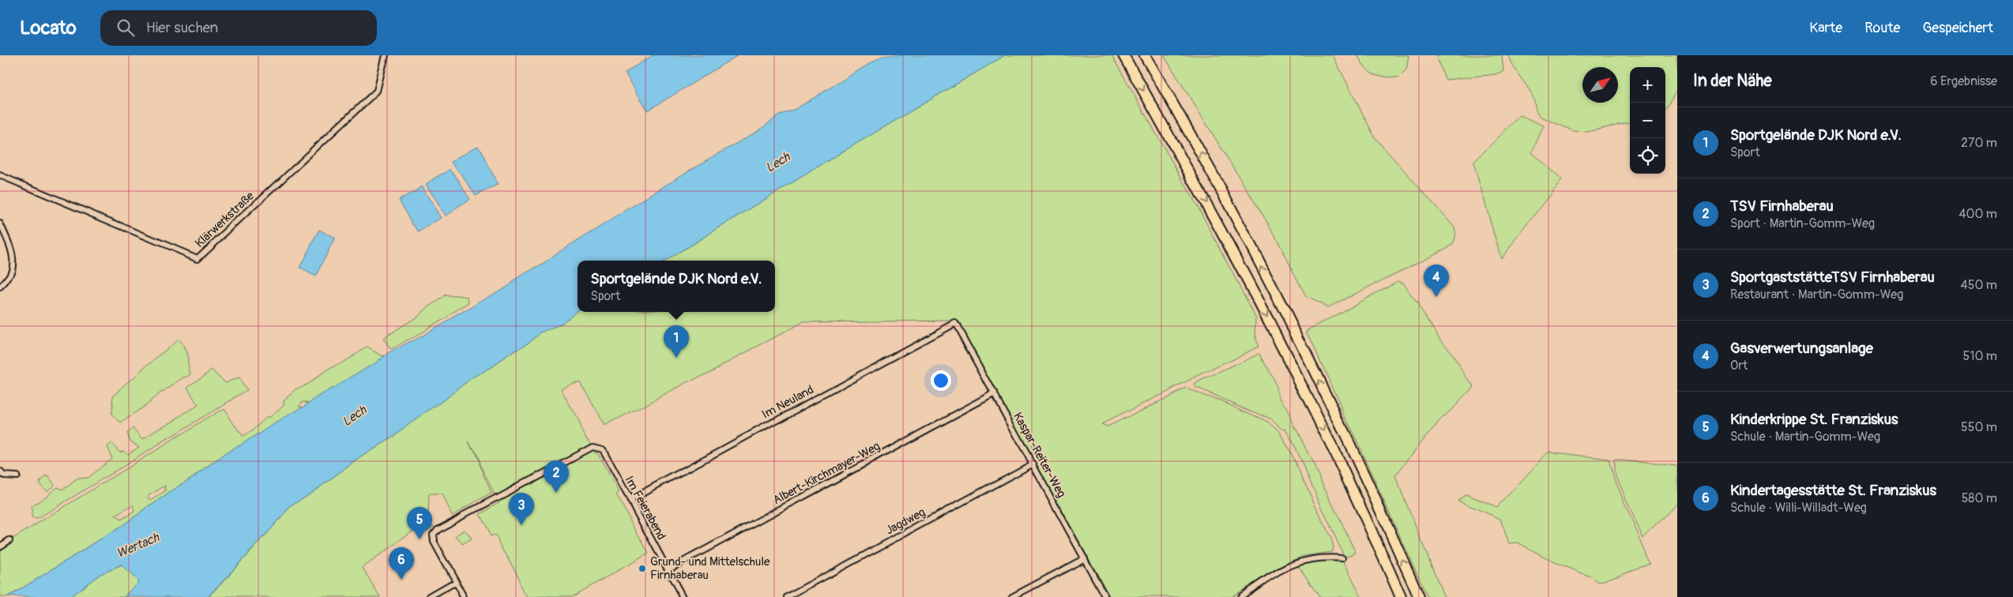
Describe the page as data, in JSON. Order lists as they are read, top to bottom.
{
  "streets": {
    "street": [
      "Klärwerkstraße",
      "Im Neuland",
      "Kaspar-Reiter-Weg",
      "Albert-Kirchmayer-Weg",
      "Im Feierabend",
      "Jagdweg"
    ]
  },
  "crossings": [
    ["Im Neuland", "Kaspar-Reiter-Weg"],
    ["Im Neuland", "Im Feierabend"],
    ["Kaspar-Reiter-Weg", "Albert-Kirchmayer-Weg"],
    ["Kaspar-Reiter-Weg", "Jagdweg"],
    ["Albert-Kirchmayer-Weg", "Im Feierabend"]
  ],
  "water": ["Lech", "Wertach"],
  "places": ["Grund- und Mittelschule Firnhaberau"],
  "north": "top right",
  "page": {
    "header": "Locato",
    "search": "Hier suchen",
    "nav": ["Karte", "Route", "Gespeichert"],
    "heading": ["In der Nähe", "6 Ergebnisse"],
    "map_buttons": ["+", "−"],
    "list": [
      {
        "mark": "1",
        "name": "Sportgelände DJK Nord e.V.",
        "note": "Sport",
        "value": "270 m"
      },
      {
        "mark": "2",
        "name": "TSV Firnhaberau",
        "note": "Sport · Martin-Gomm-Weg",
        "value": "400 m"
      },
      {
        "mark": "3",
        "name": "SportgaststätteTSV Firnhaberau",
        "note": "Restaurant · Martin-Gomm-Weg",
        "value": "450 m"
      },
      {
        "mark": "4",
        "name": "Gasverwertungsanlage",
        "note": "Ort",
        "value": "510 m"
      },
      {
        "mark": "5",
        "name": "Kinderkrippe St. Franziskus",
        "note": "Schule · Martin-Gomm-Weg",
        "value": "550 m"
      },
      {
        "mark": "6",
        "name": "Kindertagesstätte St. Franziskus",
        "note": "Schule · Willi-Willadt-Weg",
        "value": "580 m"
      }
    ],
    "popup": ["Sportgelände DJK Nord e.V.", "Sport"],
    "pins": [
      "4",
      "1",
      "2",
      "3",
      "5",
      "6"
    ]
  }
}
